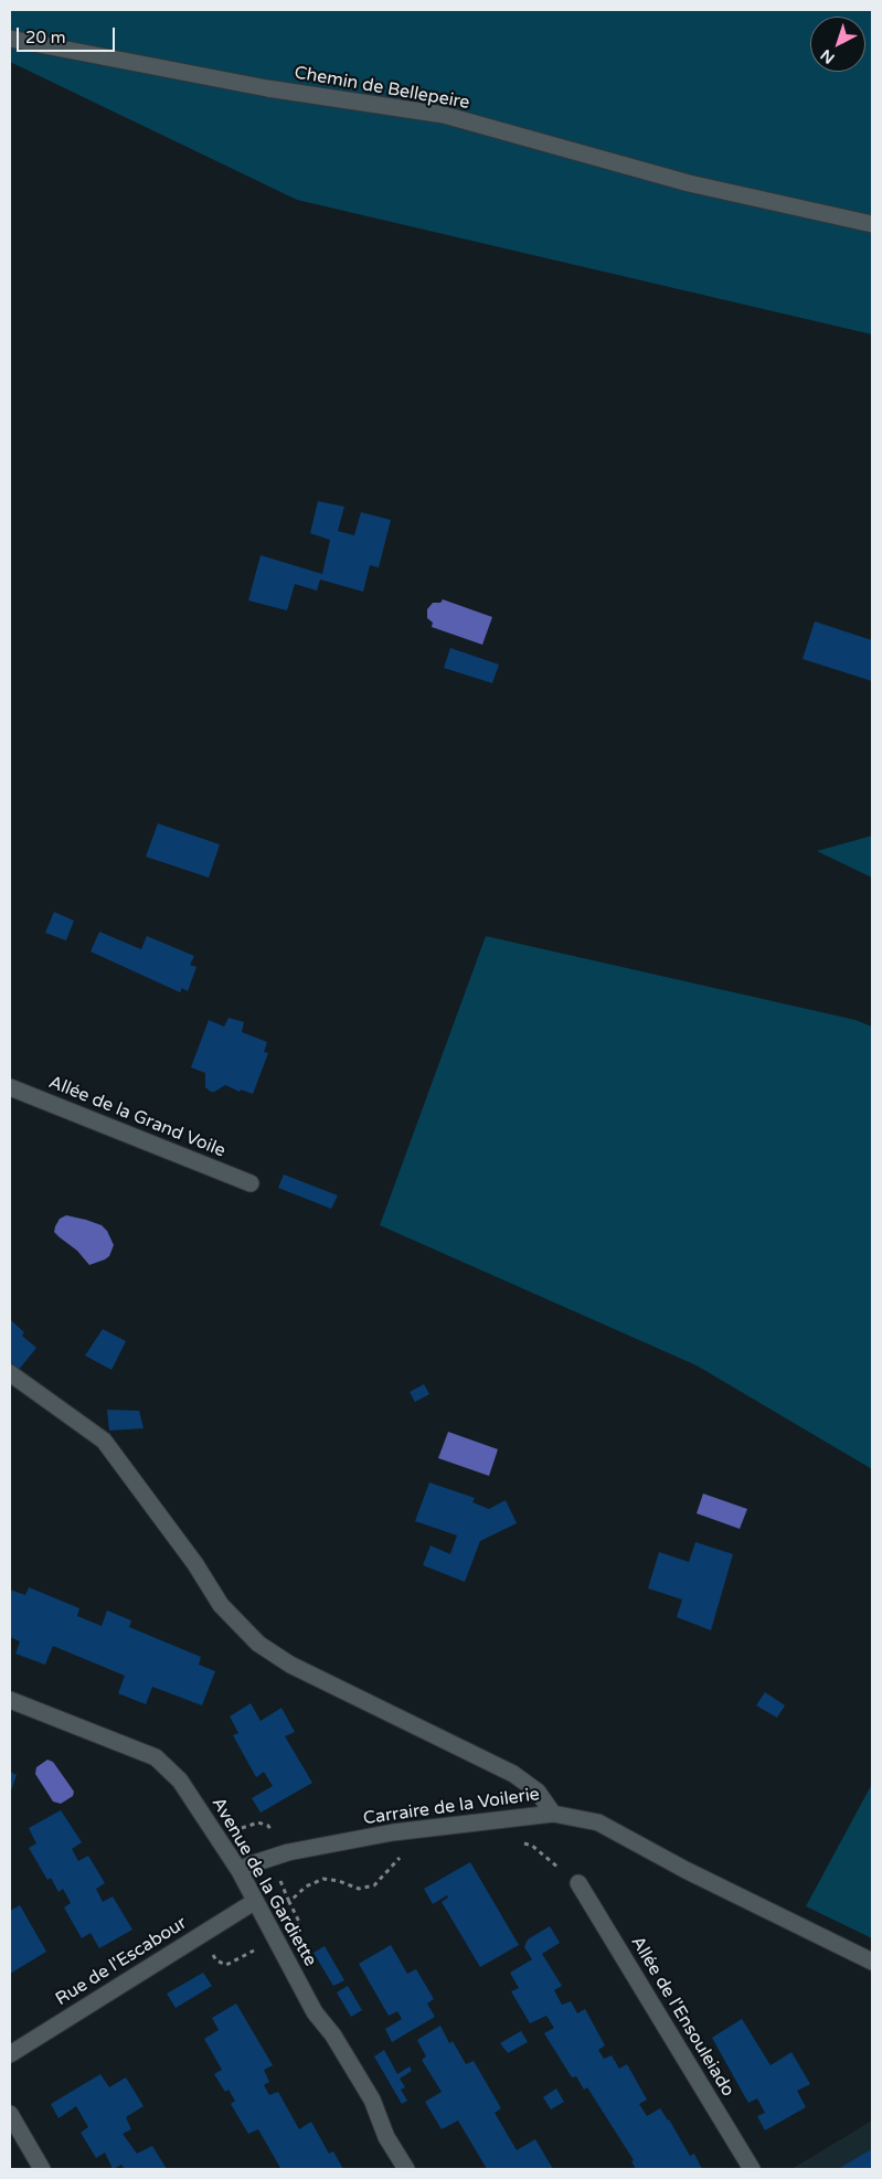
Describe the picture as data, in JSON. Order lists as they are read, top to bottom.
{
  "streets": {
    "street": [
      "Chemin de Bellepeire",
      "Allée de la Grand Voile",
      "Carraire de la Voilerie",
      "Avenue de la Gardiette",
      "Rue de l'Escabour",
      "Allée de l'Ensouleiado"
    ]
  },
  "crossings": [
    ["Carraire de la Voilerie", "Avenue de la Gardiette"],
    ["Avenue de la Gardiette", "Rue de l'Escabour"]
  ],
  "scale_bar": "20 m",
  "north": "bottom left"
}
